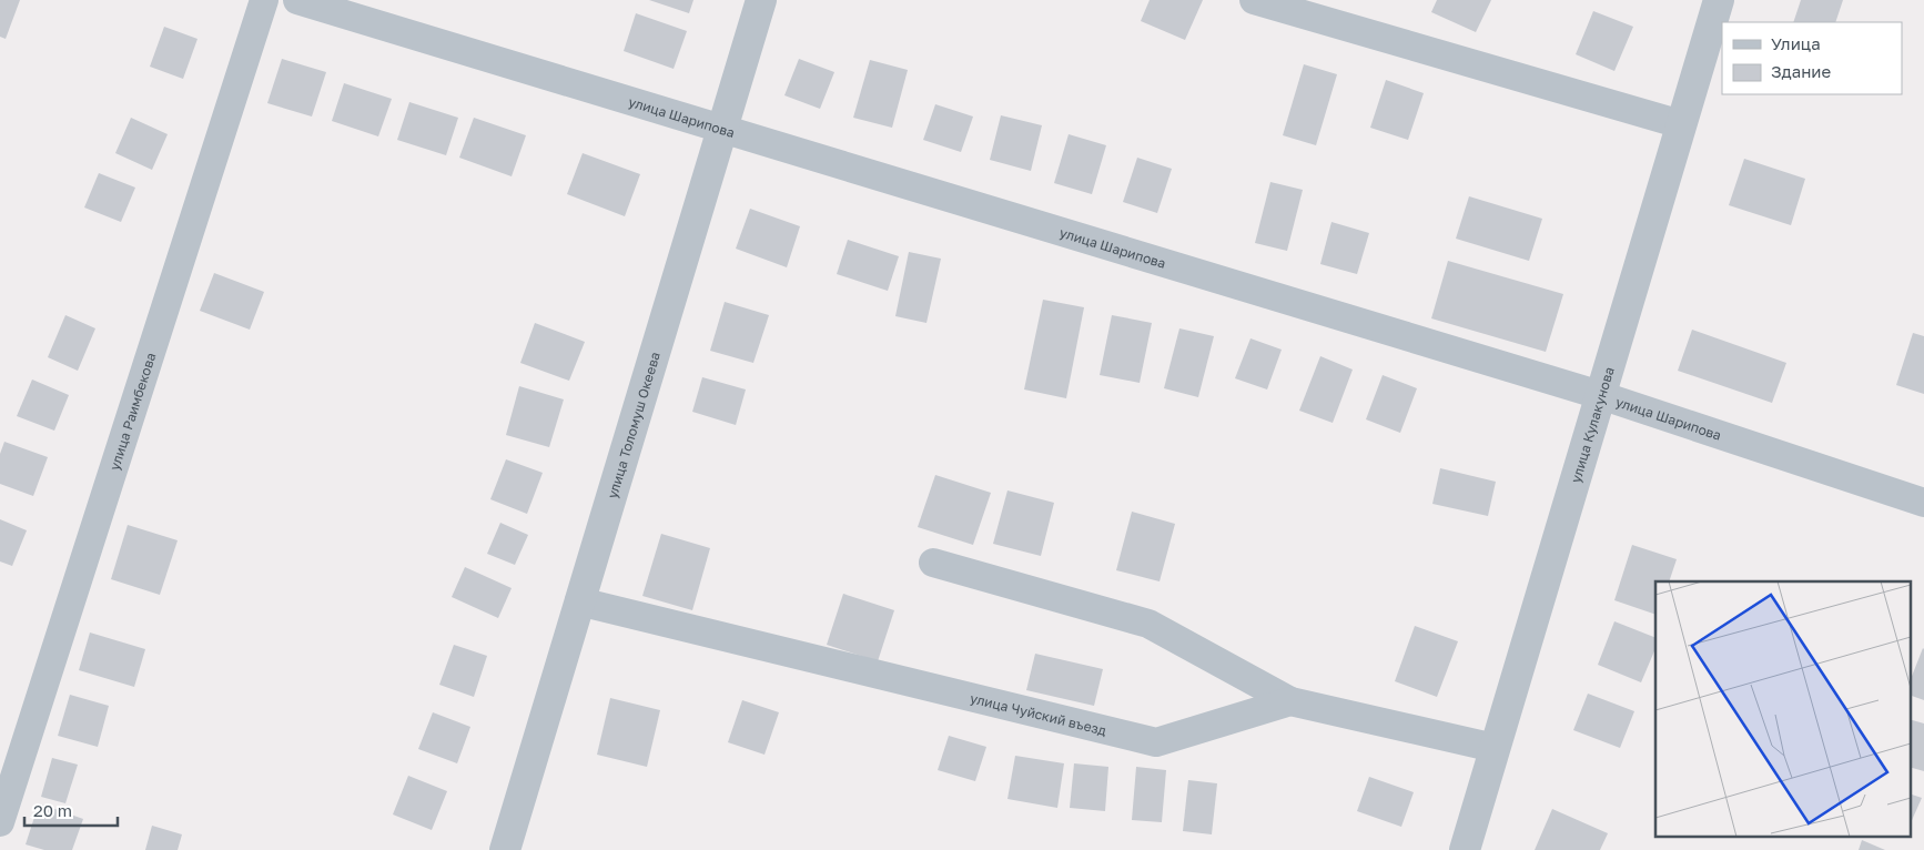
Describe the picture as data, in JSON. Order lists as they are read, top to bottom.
{
  "streets": {
    "street": [
      "улица Шарипова",
      "улица Раимбекова",
      "улица Толомуш Океева",
      "улица Кулакунова",
      "улица Чуйский въезд"
    ]
  },
  "crossings": [
    ["улица Шарипова", "улица Толомуш Океева"],
    ["улица Шарипова", "улица Кулакунова"],
    ["улица Толомуш Океева", "улица Чуйский въезд"],
    ["улица Кулакунова", "улица Чуйский въезд"]
  ],
  "legend": ["Улица", "Здание"],
  "scale_bar": "20 m"
}
